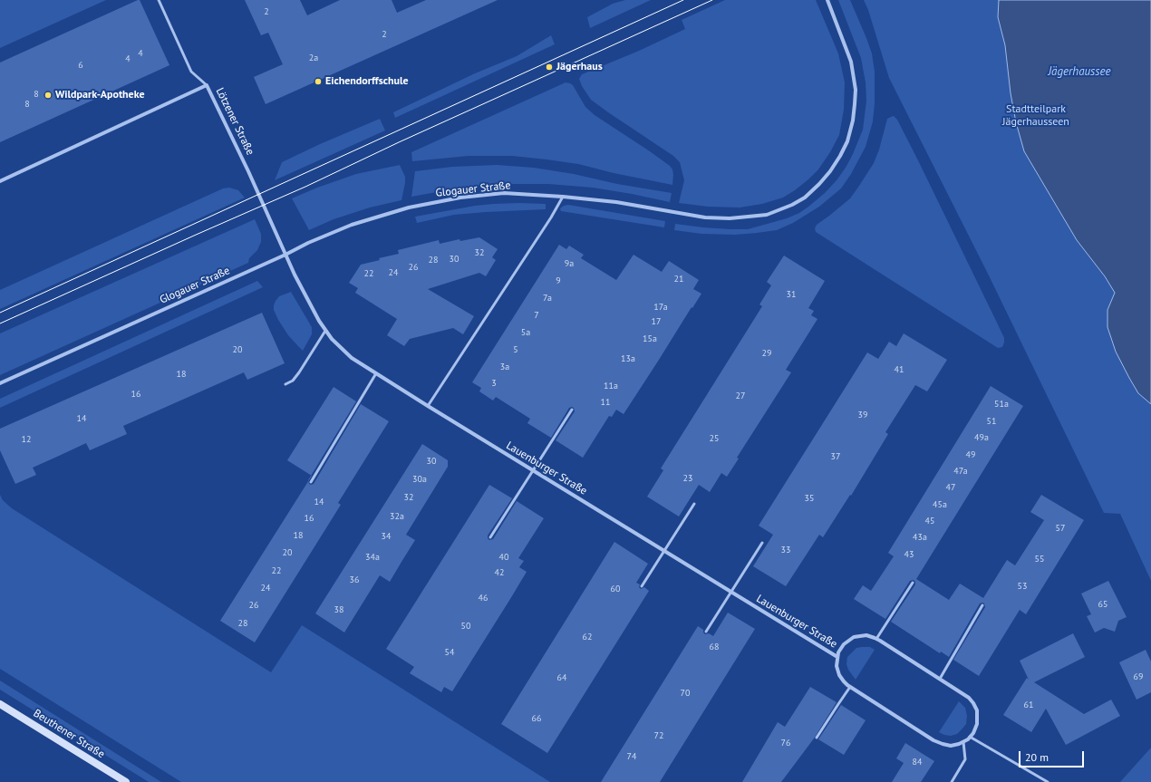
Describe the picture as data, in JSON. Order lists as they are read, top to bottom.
{
  "streets": {
    "street": [
      "Lötzener Straße",
      "Glogauer Straße",
      "Lauenburger Straße",
      "Beuthener Straße"
    ]
  },
  "crossings": [
    ["Lötzener Straße", "Glogauer Straße"],
    ["Lötzener Straße", "Lauenburger Straße"],
    ["Glogauer Straße", "Lauenburger Straße"]
  ],
  "water": ["Jägerhaussee"],
  "parks": ["Stadtteilpark Jägerhausseen"],
  "places": ["Jägerhaus", "Eichendorffschule", "Wildpark-Apotheke"],
  "house_numbers": [
    "2",
    "2",
    "4",
    "2a",
    "4",
    "6",
    "8",
    "8",
    "32",
    "30",
    "28",
    "9a",
    "26",
    "24",
    "22",
    "21",
    "9",
    "31",
    "7a",
    "17a",
    "7",
    "17",
    "5a",
    "15a",
    "20",
    "5",
    "29",
    "13a",
    "3a",
    "41",
    "18",
    "3",
    "11a",
    "16",
    "27",
    "11",
    "51a",
    "39",
    "14",
    "51",
    "49a",
    "25",
    "12",
    "49",
    "37",
    "30",
    "47a",
    "23",
    "30a",
    "47",
    "32",
    "35",
    "14",
    "45a",
    "32a",
    "16",
    "45",
    "57",
    "18",
    "34",
    "43a",
    "33",
    "20",
    "43",
    "34a",
    "40",
    "55",
    "22",
    "42",
    "36",
    "53",
    "24",
    "60",
    "46",
    "65",
    "26",
    "38",
    "28",
    "50",
    "62",
    "68",
    "54",
    "69",
    "64",
    "70",
    "61",
    "66",
    "72",
    "76",
    "74",
    "84"
  ],
  "scale_bar": "20 m"
}
